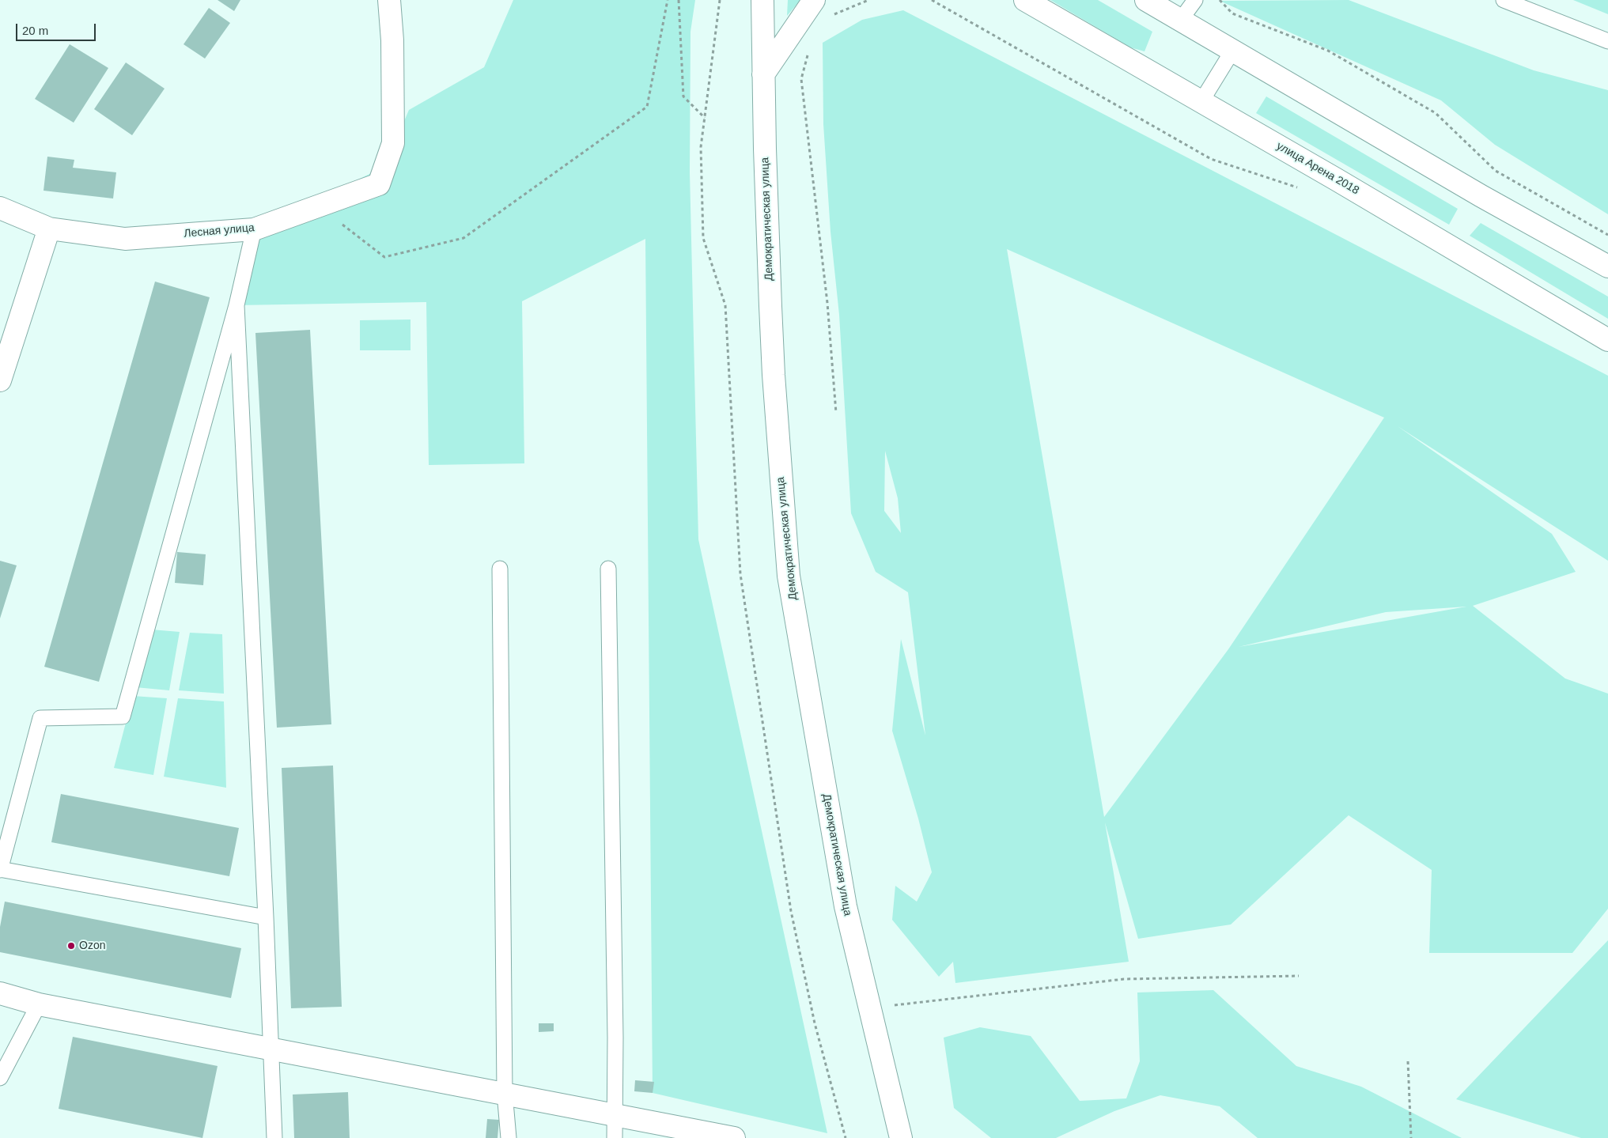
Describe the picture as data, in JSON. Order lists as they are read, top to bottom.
{
  "streets": {
    "main road": ["улица Арена 2018", "Демократическая улица", "Лесная улица"]
  },
  "places": ["Ozon"],
  "scale_bar": "20 m"
}
